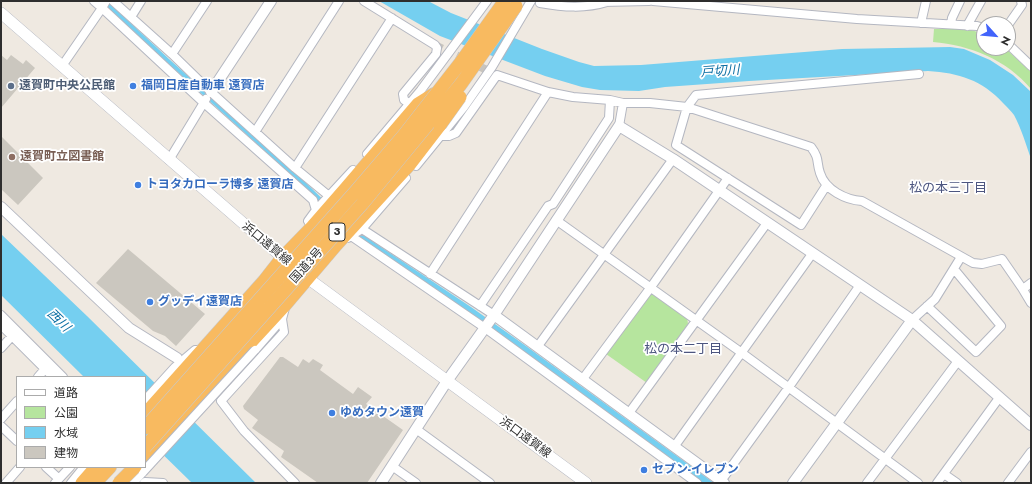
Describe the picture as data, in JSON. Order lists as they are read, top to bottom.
{
  "streets": {
    "highway": ["3", "国道3号"],
    "main road": ["浜口遠賀線"]
  },
  "districts": ["松の本三丁目", "松の本二丁目"],
  "water": ["戸切川", "西川"],
  "places": [
    "遠賀町中央公民館",
    "福岡日産自動車 遠賀店",
    "遠賀町立図書館",
    "トヨタカローラ博多 遠賀店",
    "グッデイ遠賀店",
    "ゆめタウン遠賀",
    "セブン-イレブン"
  ],
  "legend": [
    "道路",
    "公園",
    "水域",
    "建物"
  ],
  "north": "bottom right"
}
